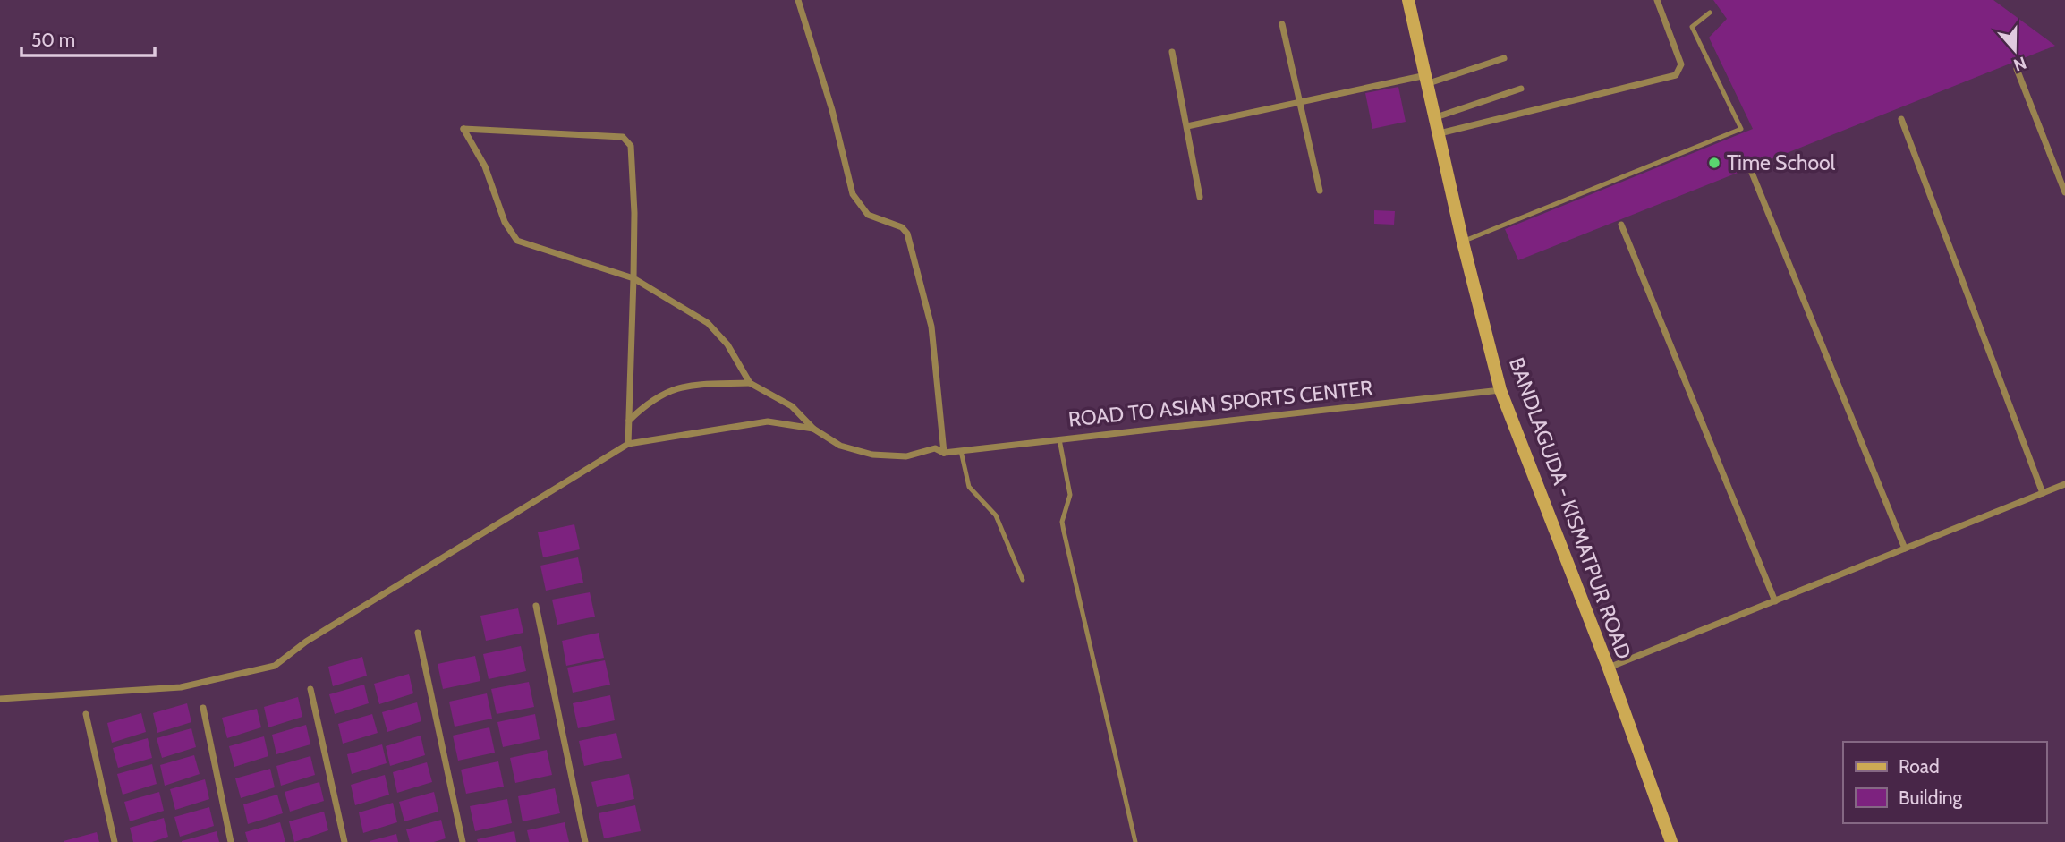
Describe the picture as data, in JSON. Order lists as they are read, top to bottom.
{
  "streets": {
    "street": ["ROAD TO ASIAN SPORTS CENTER", "BANDLAGUDA - KISMATPUR ROAD"]
  },
  "crossings": [
    ["ROAD TO ASIAN SPORTS CENTER", "BANDLAGUDA - KISMATPUR ROAD"]
  ],
  "places": ["Time School"],
  "legend": ["Road", "Building"],
  "scale_bar": "50 m",
  "north": "bottom"
}
